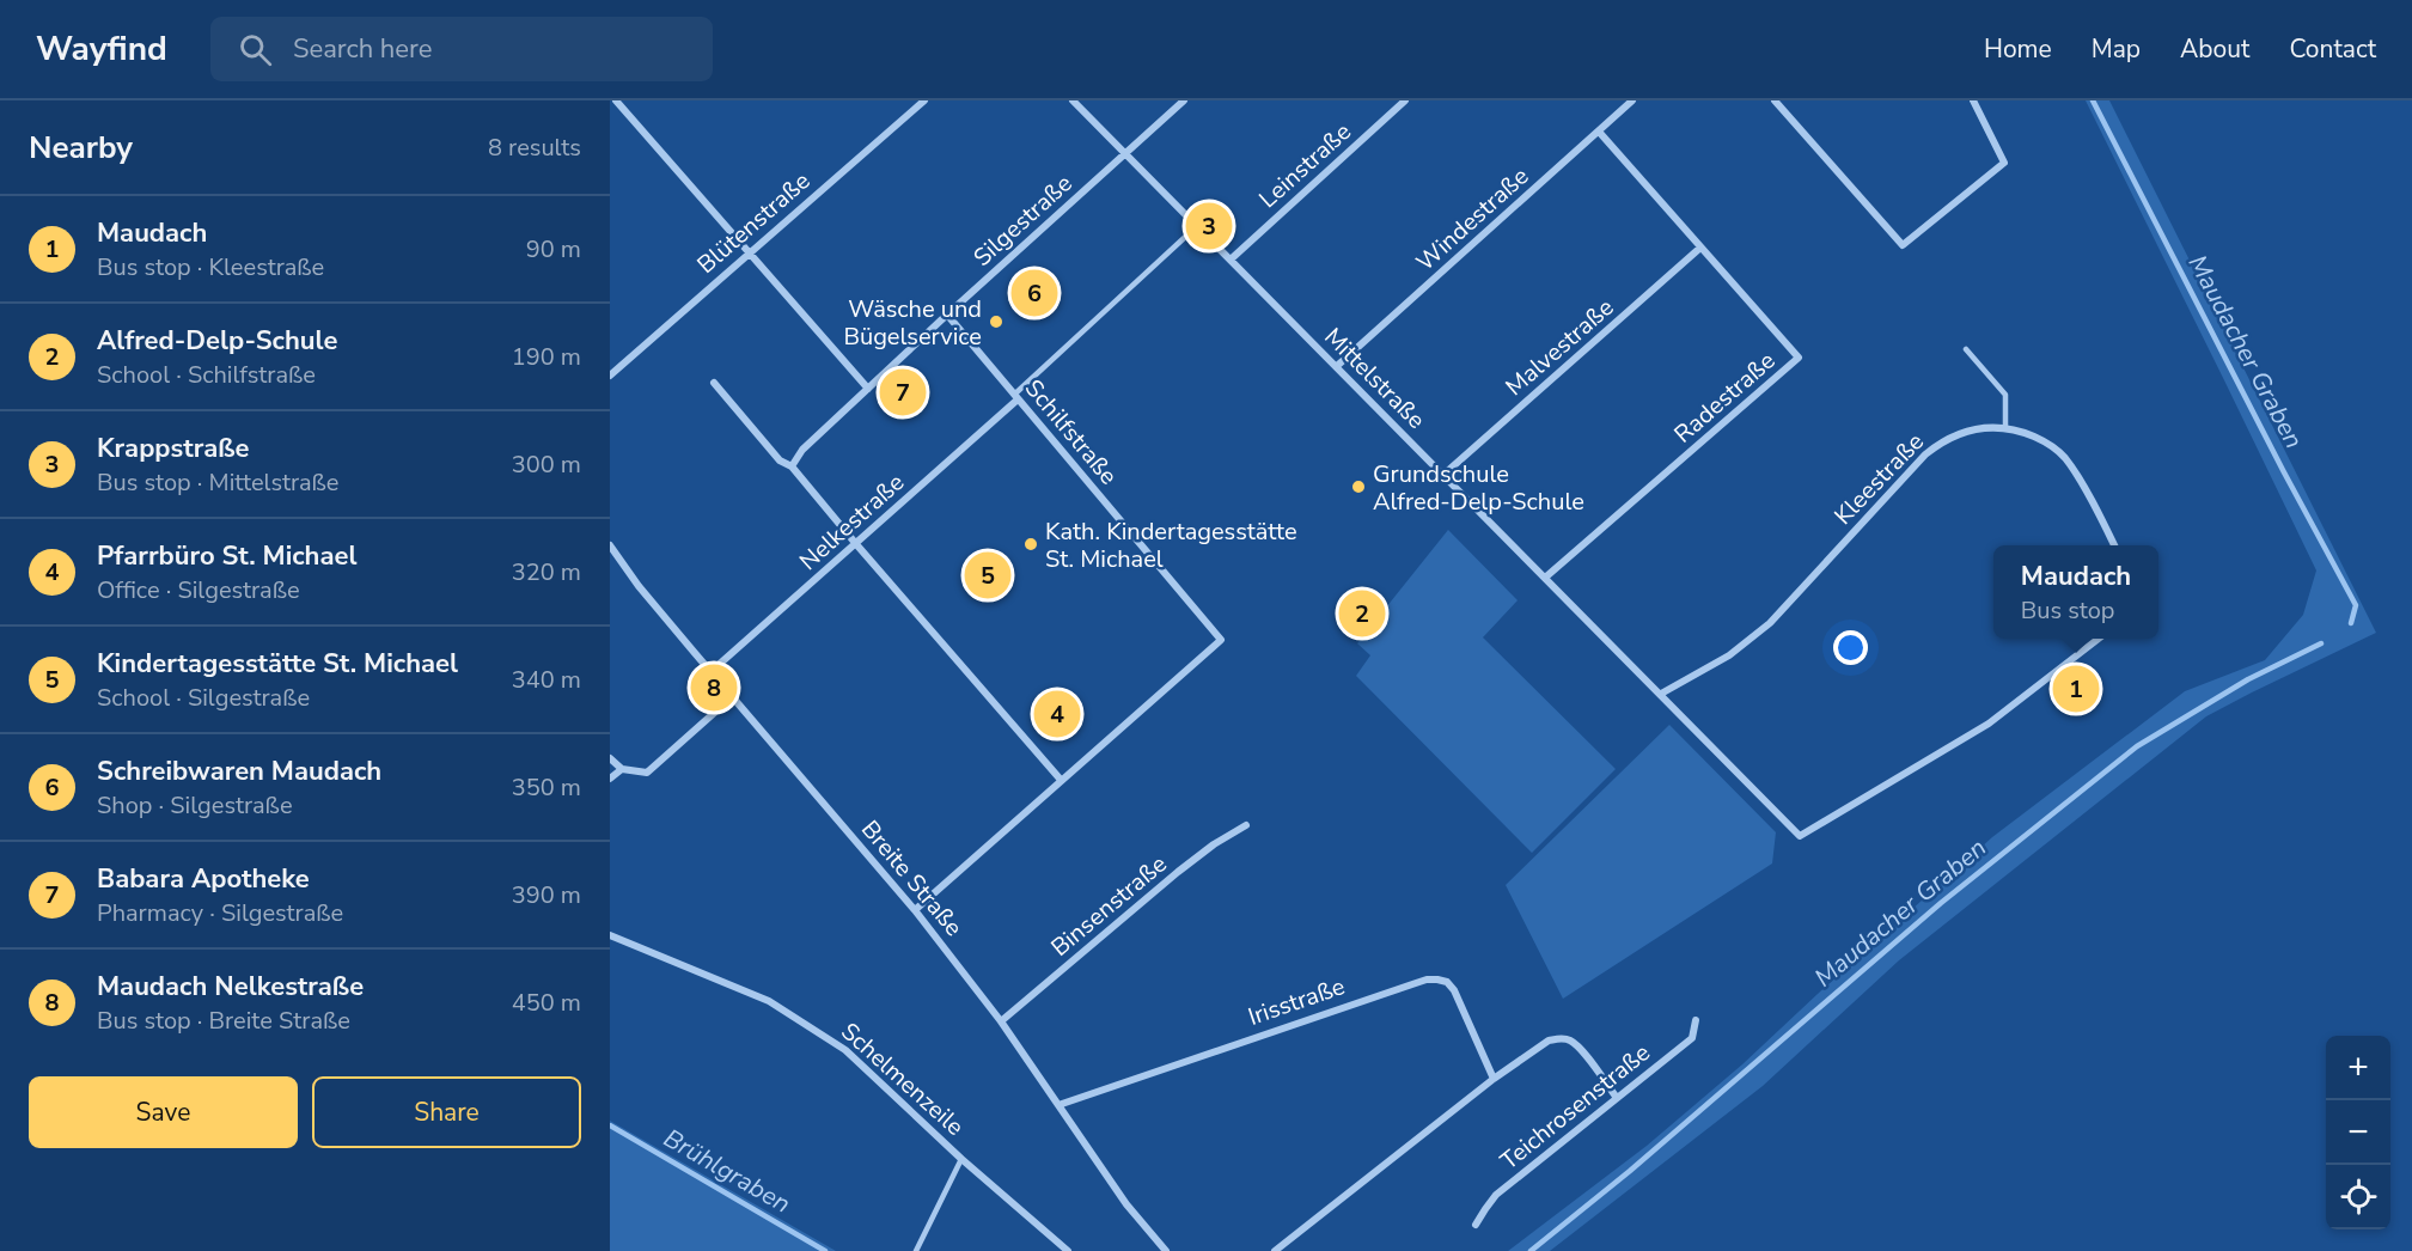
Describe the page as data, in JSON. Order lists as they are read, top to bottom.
{
  "streets": {
    "street": [
      "Leinstraße",
      "Windestraße",
      "Silgestraße",
      "Blütenstraße",
      "Malvestraße",
      "Mittelstraße",
      "Radestraße",
      "Schilfstraße",
      "Kleestraße",
      "Nelkestraße",
      "Breite Straße",
      "Binsenstraße",
      "Irisstraße",
      "Schelmenzeile",
      "Teichrosenstraße"
    ]
  },
  "crossings": [
    ["Leinstraße", "Mittelstraße"],
    ["Windestraße", "Mittelstraße"],
    ["Windestraße", "Radestraße"],
    ["Silgestraße", "Mittelstraße"],
    ["Silgestraße", "Schilfstraße"],
    ["Malvestraße", "Mittelstraße"],
    ["Malvestraße", "Radestraße"],
    ["Mittelstraße", "Radestraße"],
    ["Mittelstraße", "Kleestraße"],
    ["Schilfstraße", "Nelkestraße"],
    ["Nelkestraße", "Breite Straße"],
    ["Breite Straße", "Binsenstraße"],
    ["Breite Straße", "Irisstraße"]
  ],
  "water": ["Maudacher Graben", "Brühlgraben"],
  "places": ["Wäsche und Bügelservice", "Grundschule Alfred-Delp-Schule", "Kath. Kindertagesstätte St. Michael"],
  "page": {
    "header": "Wayfind",
    "search": "Search here",
    "nav": [
      "Home",
      "Map",
      "About",
      "Contact"
    ],
    "heading": ["Nearby", "8 results"],
    "list": [
      {
        "mark": "1",
        "name": "Maudach",
        "note": "Bus stop · Kleestraße",
        "value": "90 m"
      },
      {
        "mark": "2",
        "name": "Alfred-Delp-Schule",
        "note": "School · Schilfstraße",
        "value": "190 m"
      },
      {
        "mark": "3",
        "name": "Krappstraße",
        "note": "Bus stop · Mittelstraße",
        "value": "300 m"
      },
      {
        "mark": "4",
        "name": "Pfarrbüro St. Michael",
        "note": "Office · Silgestraße",
        "value": "320 m"
      },
      {
        "mark": "5",
        "name": "Kindertagesstätte St. Michael",
        "note": "School · Silgestraße",
        "value": "340 m"
      },
      {
        "mark": "6",
        "name": "Schreibwaren Maudach",
        "note": "Shop · Silgestraße",
        "value": "350 m"
      },
      {
        "mark": "7",
        "name": "Babara Apotheke",
        "note": "Pharmacy · Silgestraße",
        "value": "390 m"
      },
      {
        "mark": "8",
        "name": "Maudach Nelkestraße",
        "note": "Bus stop · Breite Straße",
        "value": "450 m"
      }
    ],
    "pins": [
      "3",
      "6",
      "7",
      "5",
      "2",
      "8",
      "1",
      "4"
    ],
    "popup": ["Maudach", "Bus stop"],
    "map_buttons": ["+", "−"],
    "buttons": ["Save", "Share"]
  }
}
